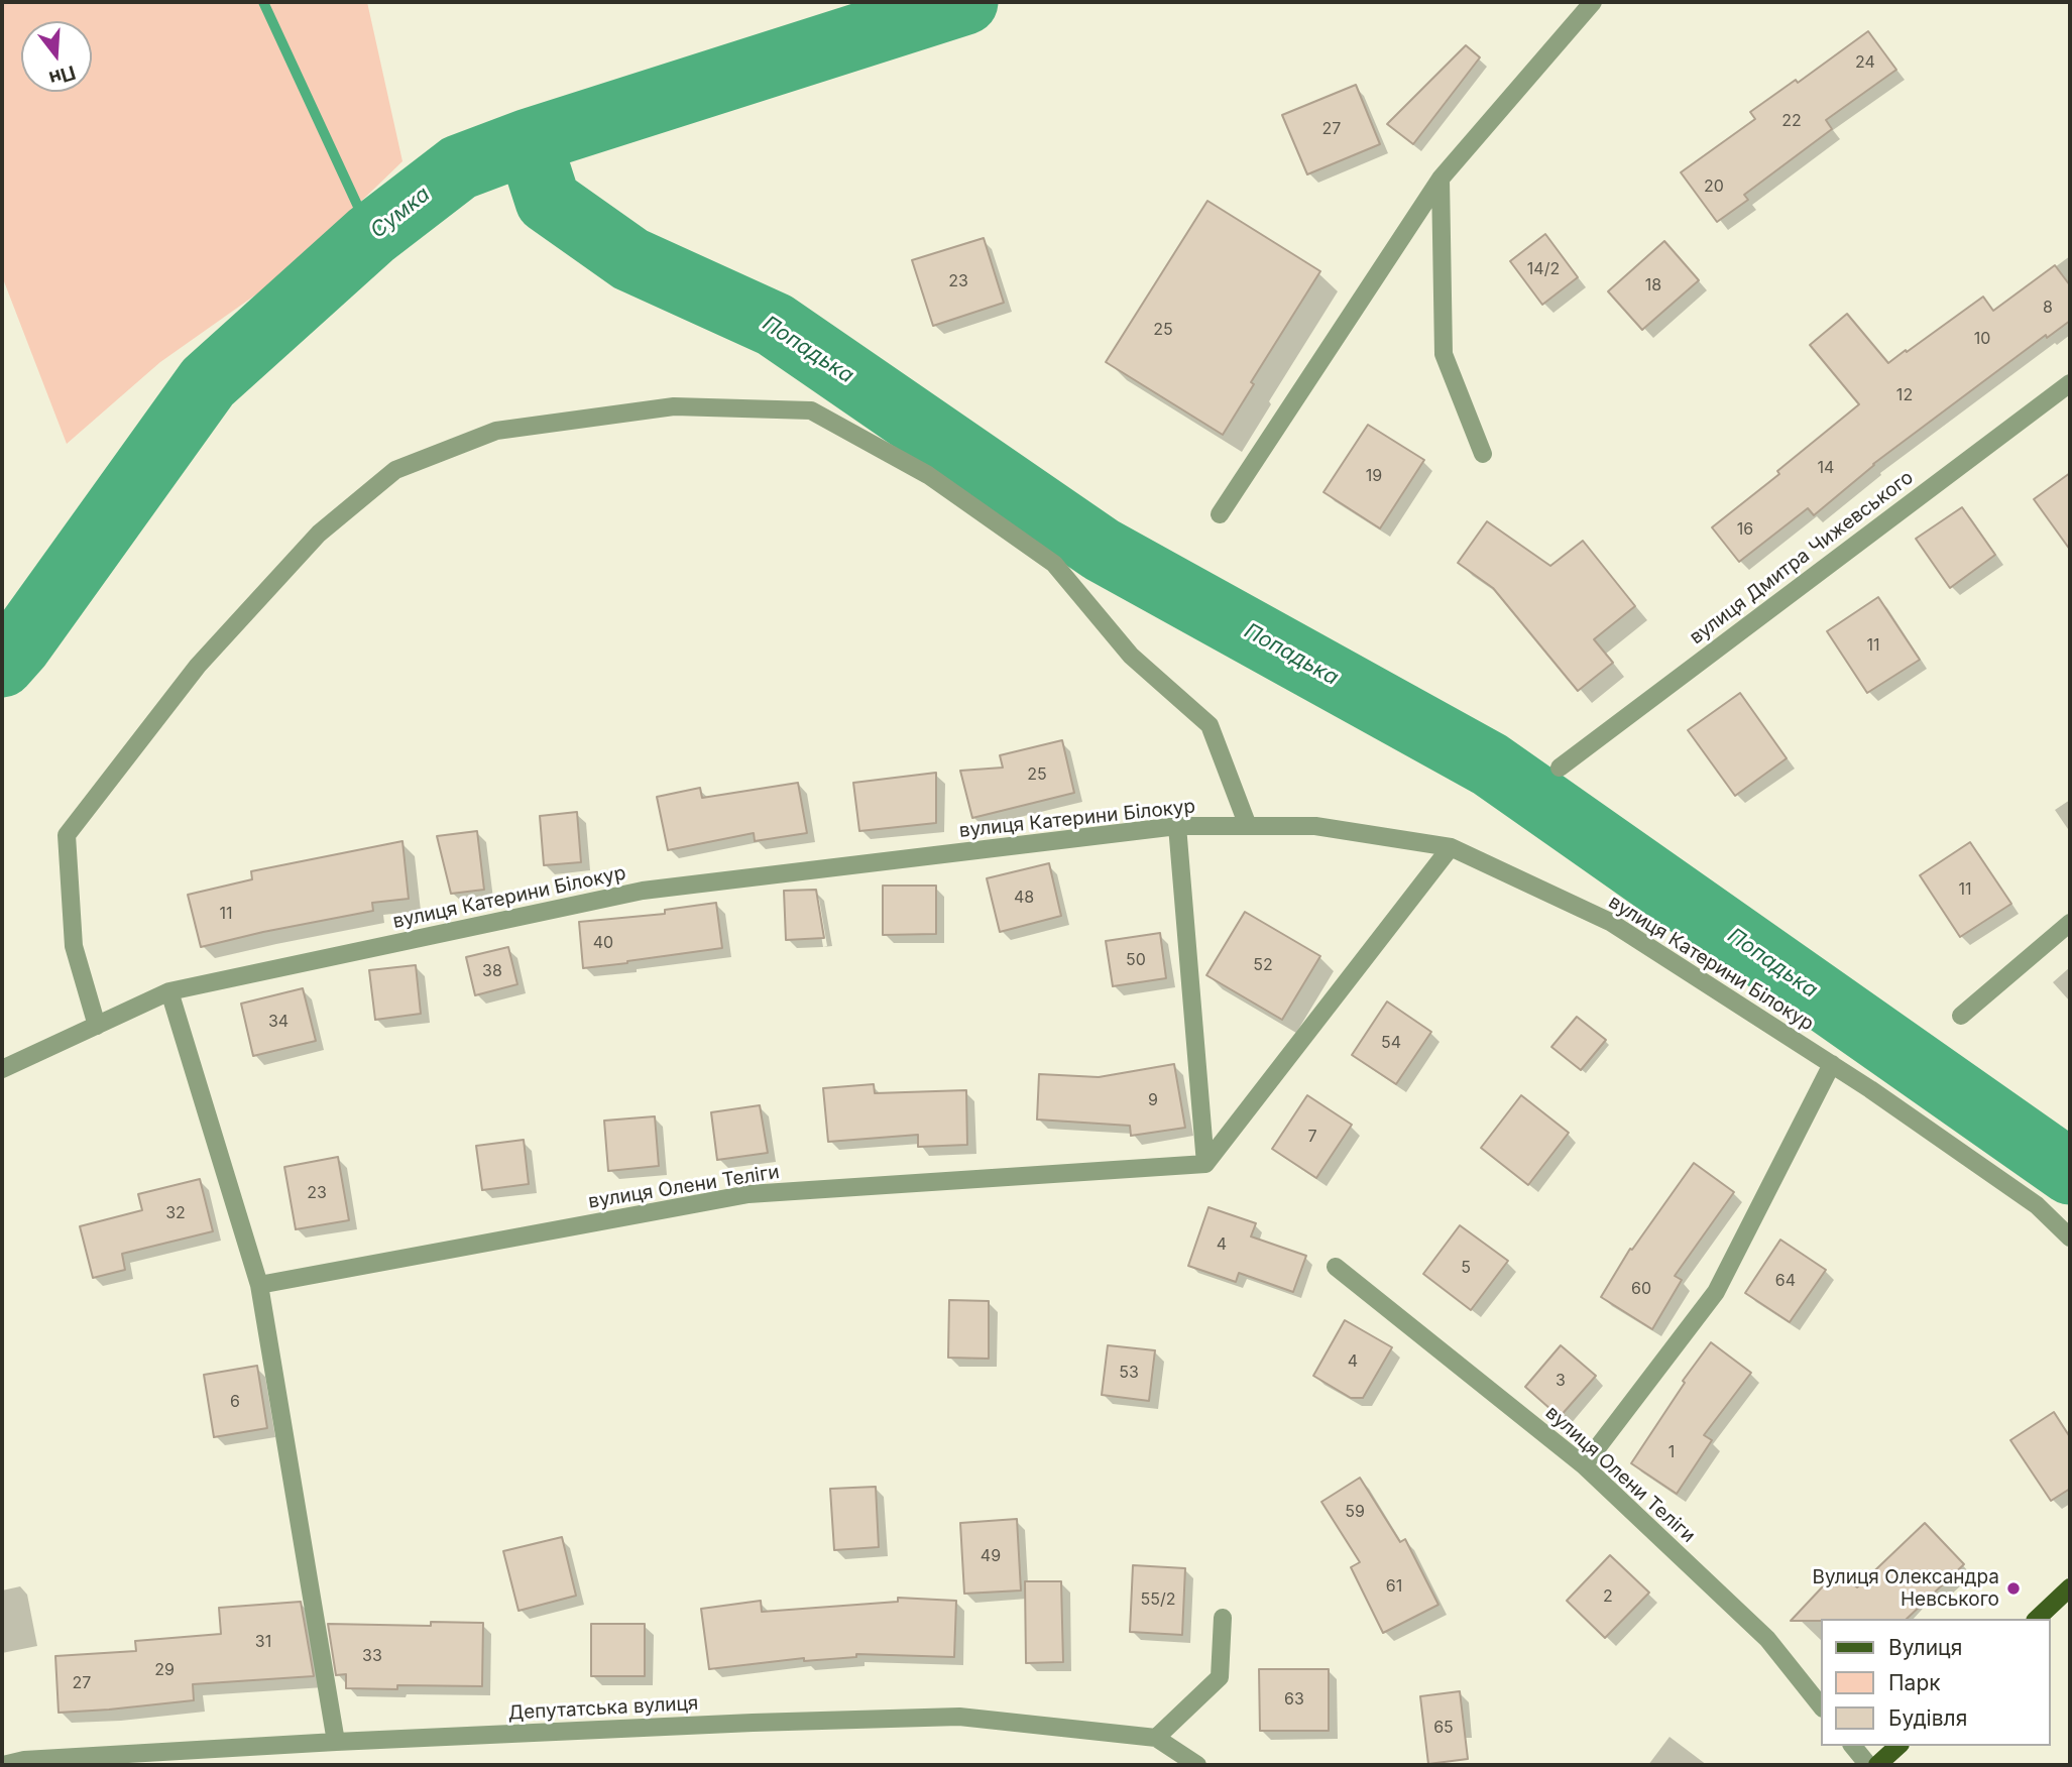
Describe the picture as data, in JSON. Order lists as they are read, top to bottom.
{
  "streets": {
    "street": [
      "вулиця Дмитра Чижевського",
      "вулиця Катерини Білокур",
      "вулиця Олени Теліги",
      "Депутатська вулиця"
    ]
  },
  "water": ["Сумка", "Попадька"],
  "places": ["Вулиця Олександра Невського"],
  "house_numbers": [
    "24",
    "22",
    "27",
    "20",
    "14/2",
    "23",
    "18",
    "8",
    "25",
    "10",
    "12",
    "14",
    "19",
    "16",
    "11",
    "25",
    "11",
    "48",
    "11",
    "40",
    "50",
    "52",
    "38",
    "34",
    "54",
    "9",
    "7",
    "23",
    "32",
    "4",
    "5",
    "64",
    "60",
    "4",
    "53",
    "3",
    "6",
    "1",
    "59",
    "49",
    "61",
    "2",
    "55/2",
    "31",
    "33",
    "29",
    "27",
    "63",
    "65"
  ],
  "legend": ["Вулиця", "Парк", "Будівля"],
  "north": "bottom"
}
